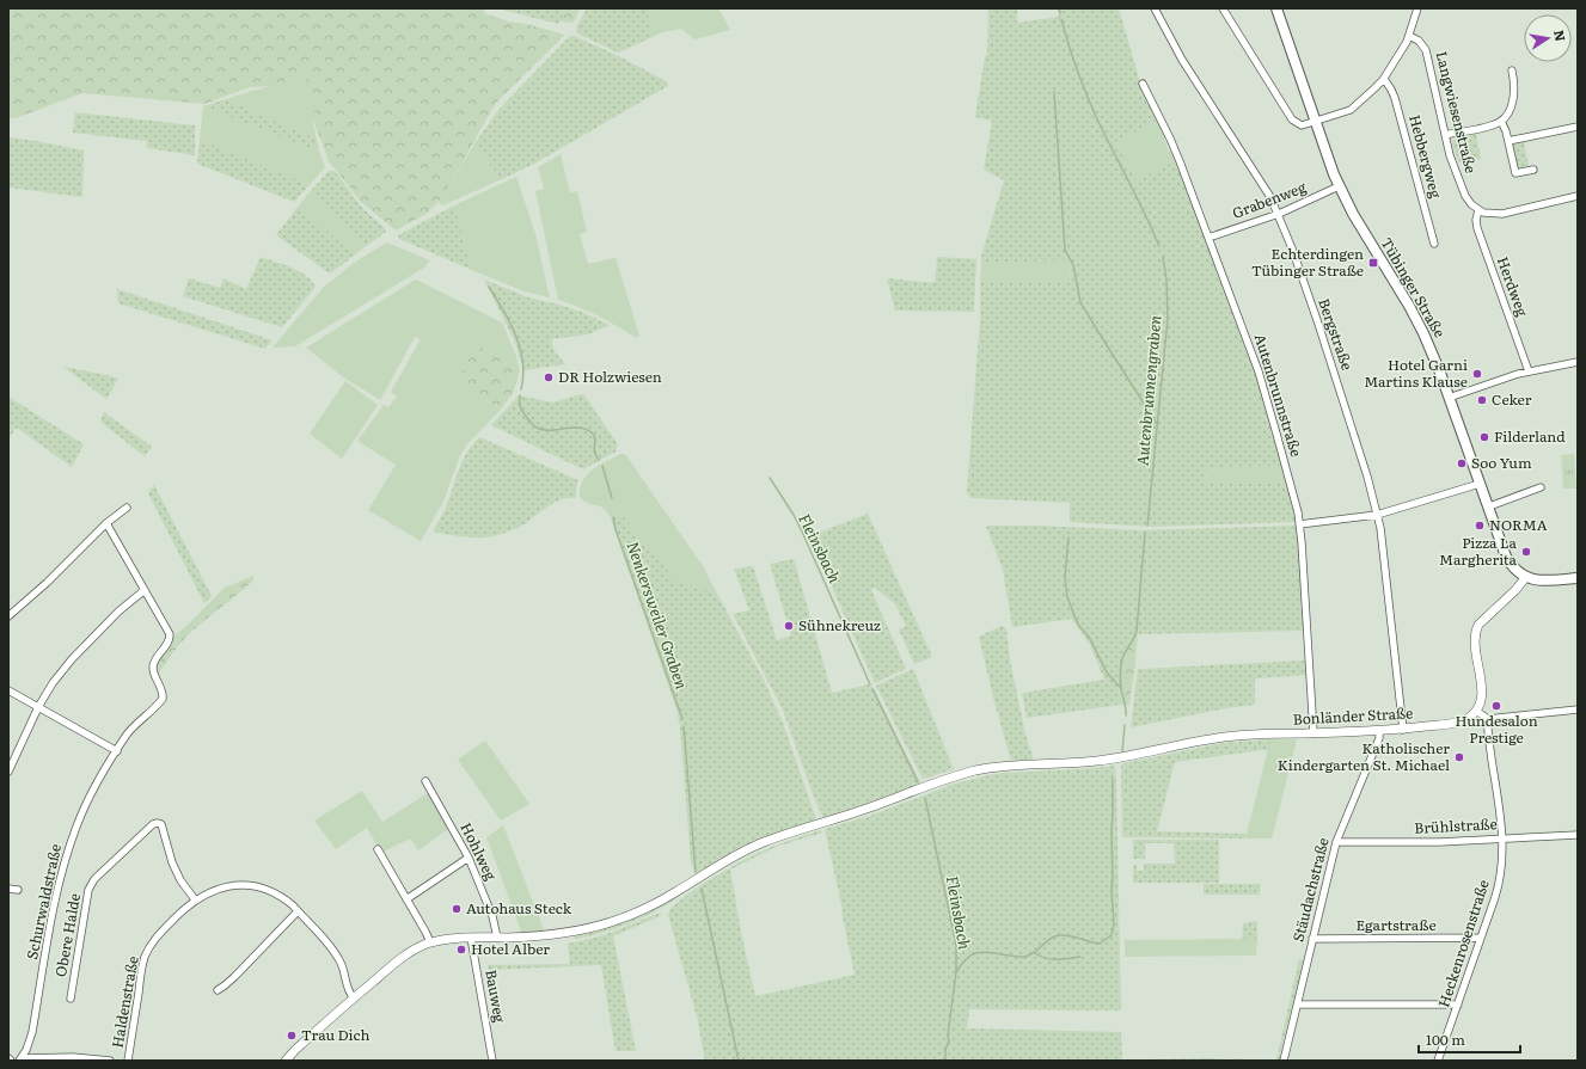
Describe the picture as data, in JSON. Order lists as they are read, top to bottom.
{
  "streets": {
    "main road": ["Tübinger Straße"],
    "street": [
      "Langwiesenstraße",
      "Hebbergweg",
      "Grabenweg",
      "Herdweg",
      "Bergstraße",
      "Autenbrunnstraße",
      "Bonländer Straße",
      "Brühlstraße",
      "Hohlweg",
      "Stäudachstraße",
      "Schurwaldstraße",
      "Egartstraße",
      "Obere Halde",
      "Heckenrosenstraße",
      "Bauweg",
      "Haldenstraße"
    ]
  },
  "crossings": [
    ["Langwiesenstraße", "Herdweg"],
    ["Grabenweg", "Tübinger Straße"],
    ["Grabenweg", "Bergstraße"],
    ["Grabenweg", "Autenbrunnstraße"],
    ["Bergstraße", "Bonländer Straße"],
    ["Autenbrunnstraße", "Bonländer Straße"],
    ["Bonländer Straße", "Hohlweg"],
    ["Bonländer Straße", "Stäudachstraße"],
    ["Bonländer Straße", "Bauweg"],
    ["Bonländer Straße", "Haldenstraße"],
    ["Brühlstraße", "Stäudachstraße"],
    ["Brühlstraße", "Heckenrosenstraße"],
    ["Stäudachstraße", "Egartstraße"],
    ["Egartstraße", "Heckenrosenstraße"],
    ["Obere Halde", "Haldenstraße"]
  ],
  "water": ["Autenbrunnengraben", "Fleinsbach", "Nenkersweiler Graben"],
  "places": {
    "transit": ["Echterdingen Tübinger Straße"],
    "other": [
      "Hotel Garni Martins Klause",
      "DR Holzwiesen",
      "Ceker",
      "Filderland",
      "Soo Yum",
      "NORMA",
      "Pizza La Margherita",
      "Sühnekreuz",
      "Hundesalon Prestige",
      "Katholischer Kindergarten St. Michael",
      "Autohaus Steck",
      "Hotel Alber",
      "Trau Dich"
    ]
  },
  "scale_bar": "100 m",
  "north": "right"
}
